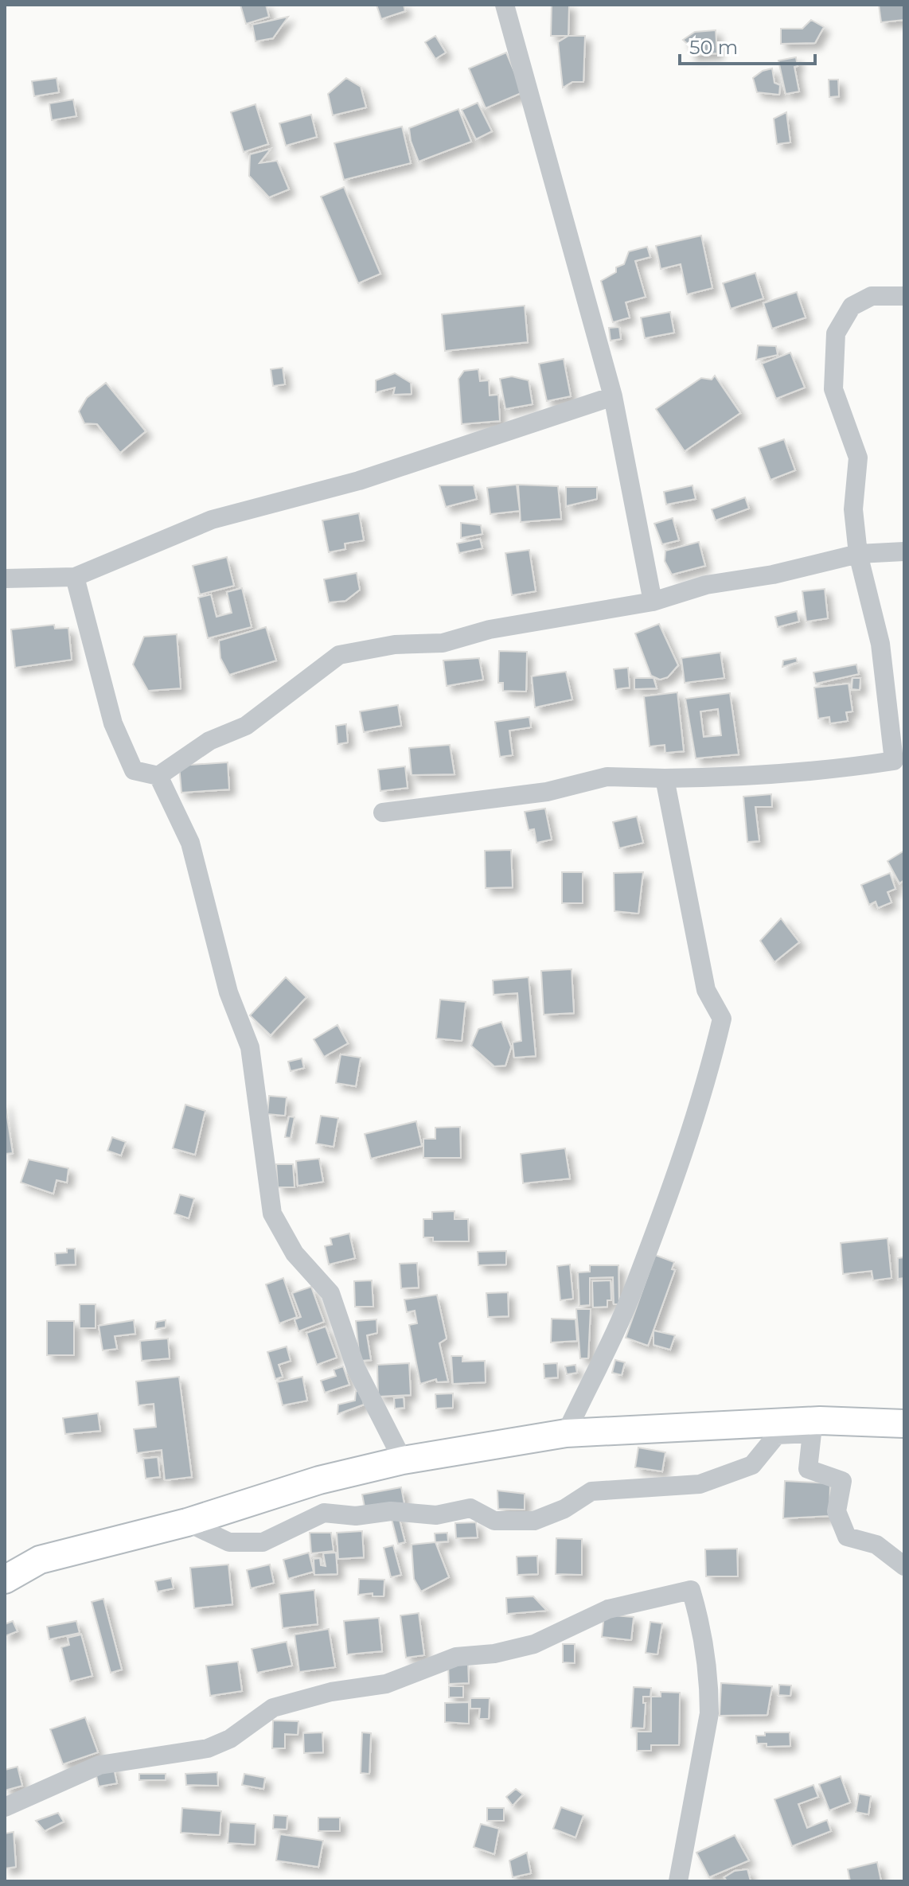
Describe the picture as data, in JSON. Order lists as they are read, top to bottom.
{
  "scale_bar": "50 m"
}
